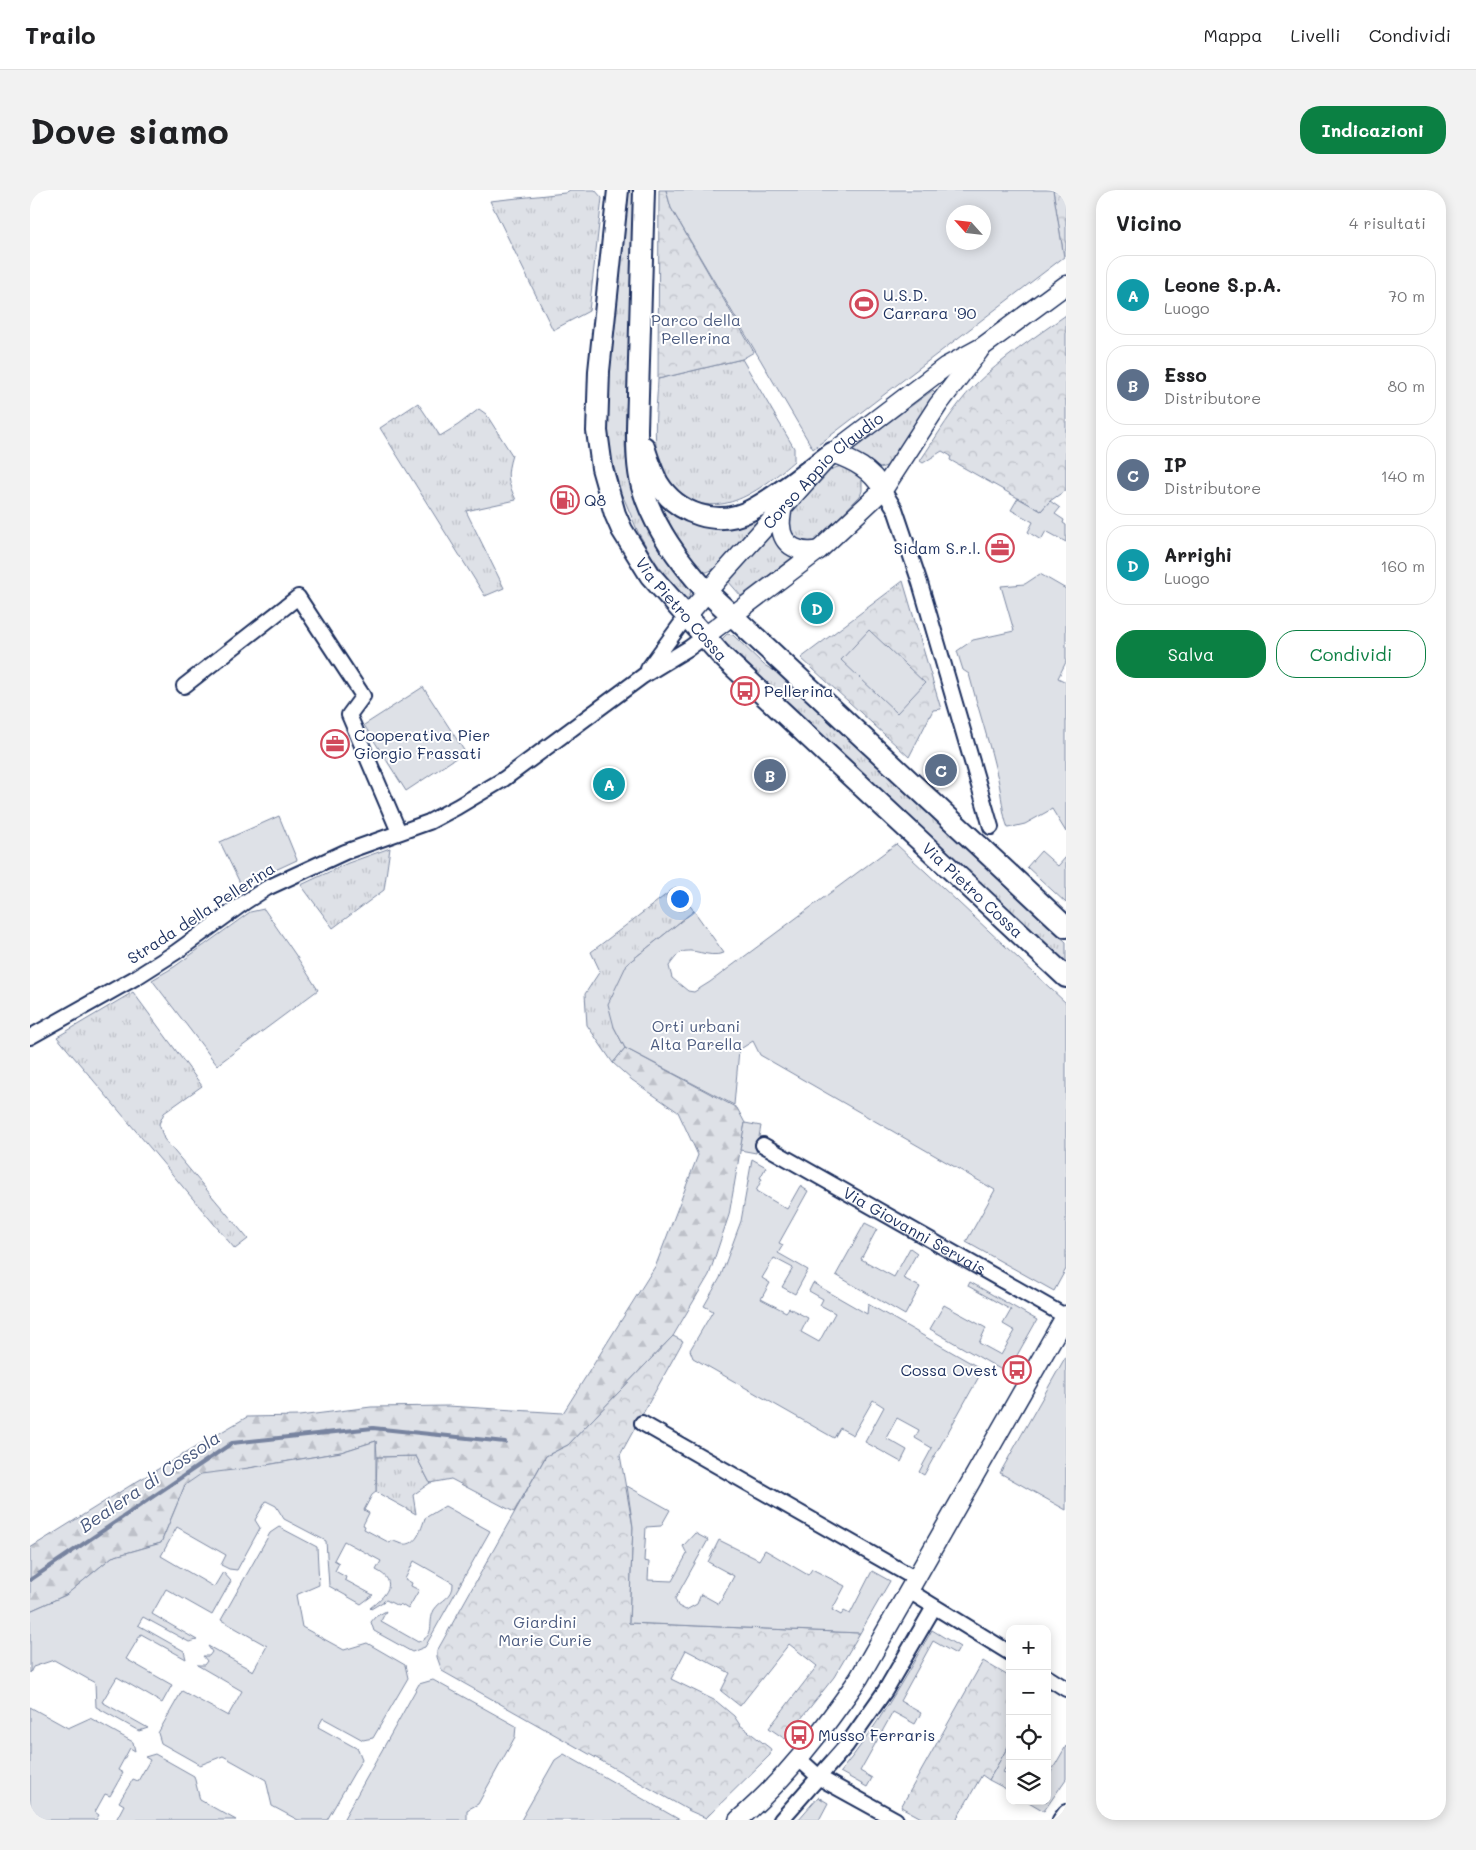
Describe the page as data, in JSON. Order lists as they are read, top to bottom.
{
  "streets": {
    "main road": ["Via Pietro Cossa"],
    "street": ["Corso Appio Claudio", "Strada della Pellerina", "Via Giovanni Servais"]
  },
  "crossings": [
    ["Corso Appio Claudio", "Via Pietro Cossa"],
    ["Corso Appio Claudio", "Strada della Pellerina"],
    ["Via Pietro Cossa", "Strada della Pellerina"]
  ],
  "water": ["Bealera di Cossola"],
  "parks": ["Parco della Pellerina", "Orti urbani Alta Parella", "Giardini Marie Curie"],
  "places": {
    "sports": ["U.S.D. Carrara '90"],
    "fuel station": ["Q8"],
    "office": ["Sidam S.r.l.", "Cooperativa Pier Giorgio Frassati"],
    "bus stop": ["Pellerina", "Cossa Ovest", "Musso Ferraris"]
  },
  "north": "top left",
  "page": {
    "header": "Trailo",
    "nav": ["Mappa", "Livelli", "Condividi"],
    "buttons": [
      "Indicazioni",
      ["Salva", "Condividi"]
    ],
    "title": "Dove siamo",
    "heading": ["Vicino", "4 risultati"],
    "list": [
      {
        "mark": "A",
        "name": "Leone S.p.A.",
        "note": "Luogo",
        "value": "70 m"
      },
      {
        "mark": "B",
        "name": "Esso",
        "note": "Distributore",
        "value": "80 m"
      },
      {
        "mark": "C",
        "name": "IP",
        "note": "Distributore",
        "value": "140 m"
      },
      {
        "mark": "D",
        "name": "Arrighi",
        "note": "Luogo",
        "value": "160 m"
      }
    ],
    "pins": [
      "D",
      "C",
      "B",
      "A"
    ],
    "map_buttons": ["+", "−"]
  }
}
